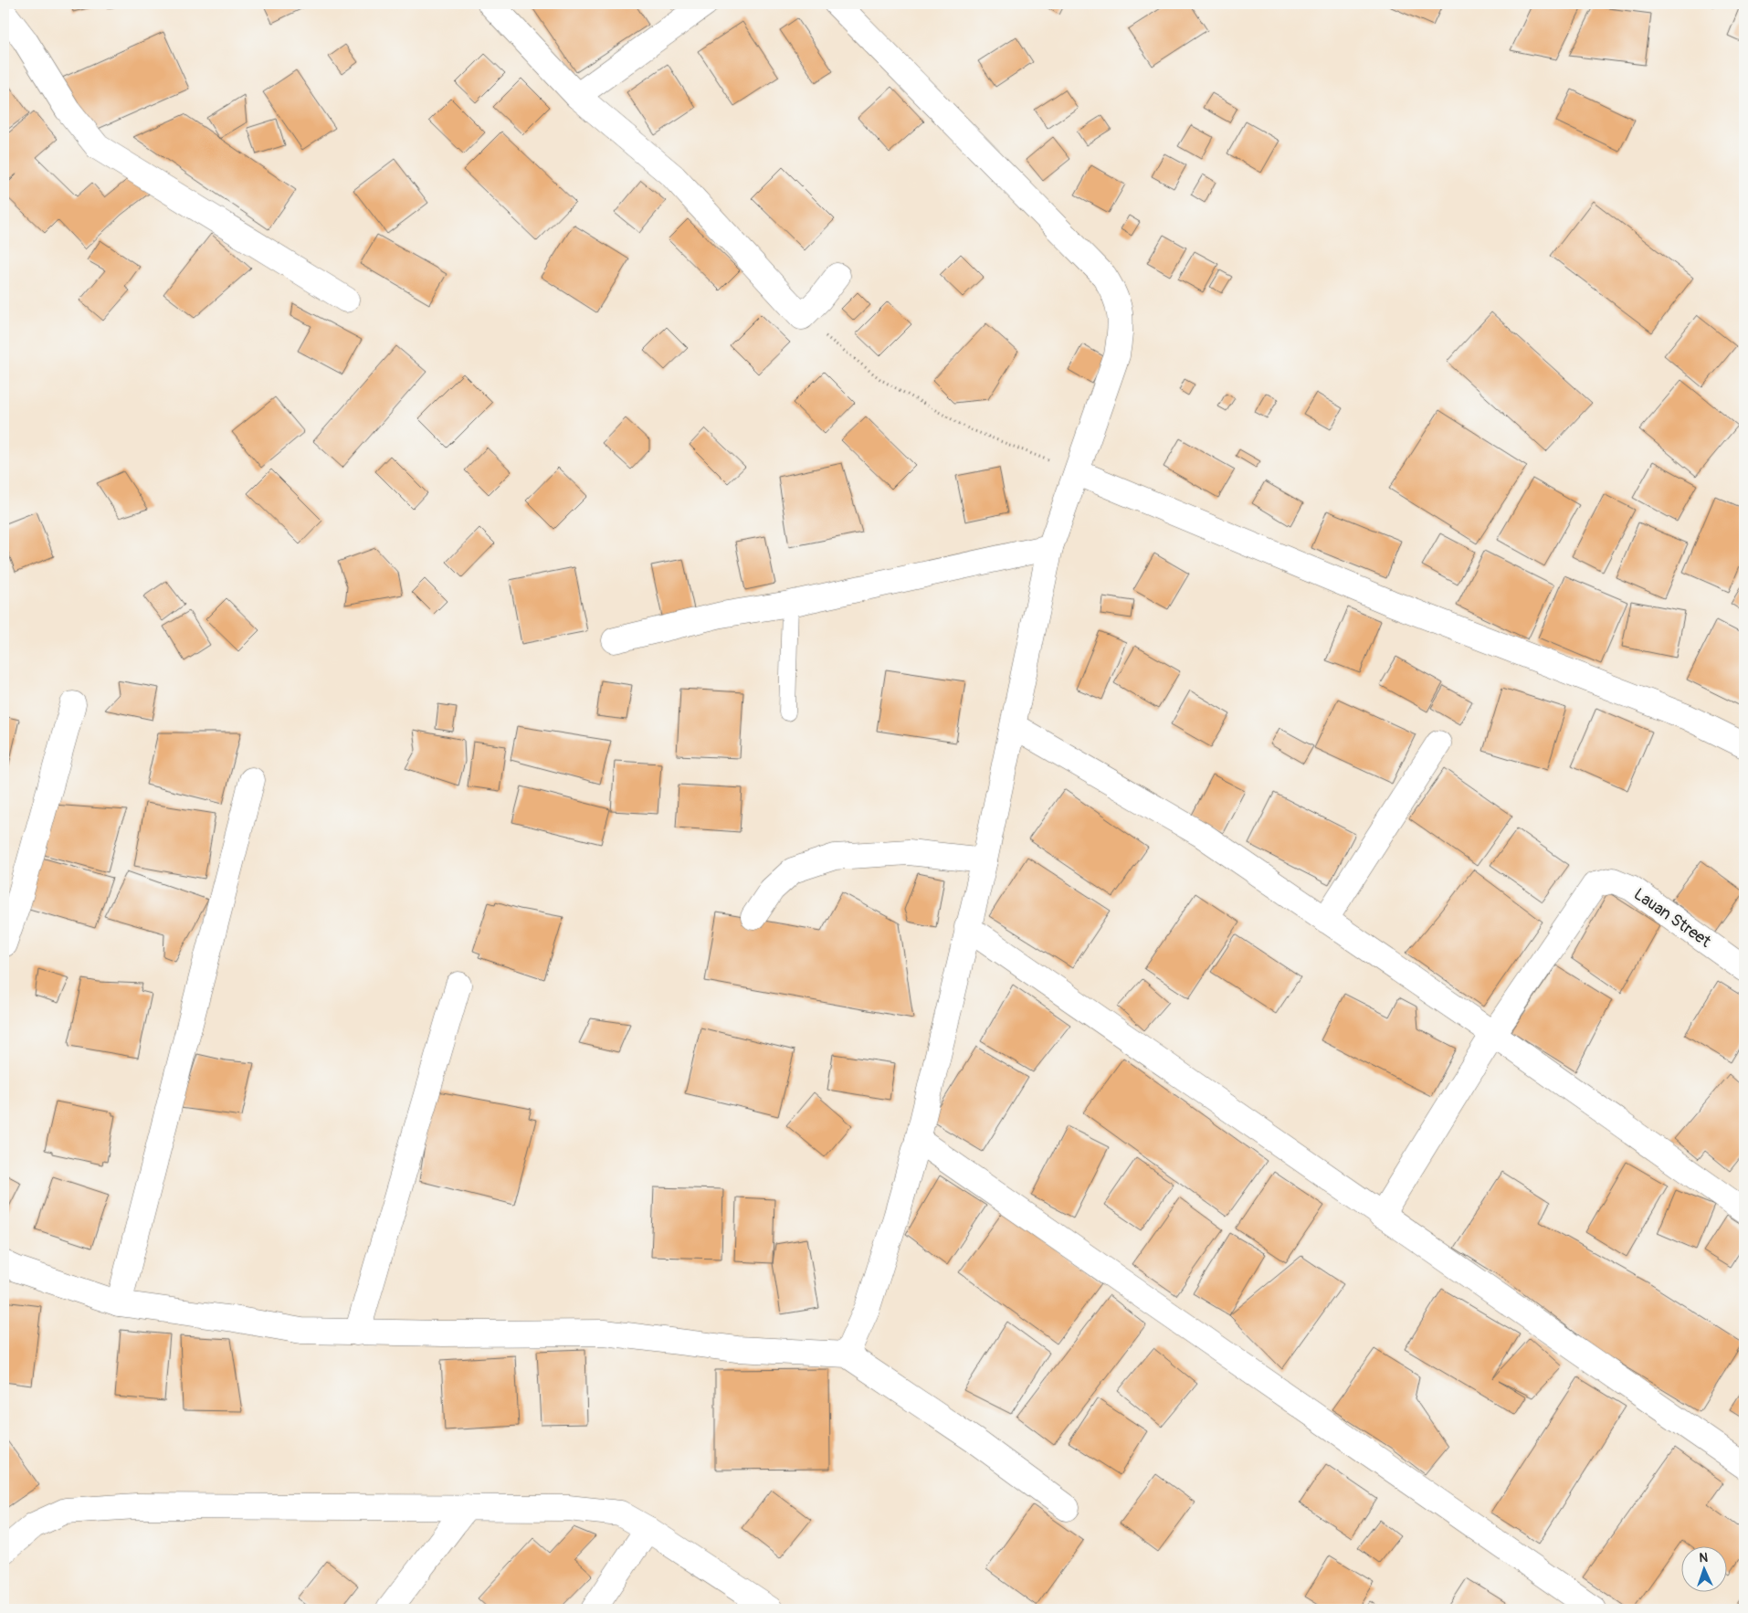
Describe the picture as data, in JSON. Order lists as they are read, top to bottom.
{
  "streets": {
    "street": ["Lauan Street"]
  },
  "north": "top"
}
